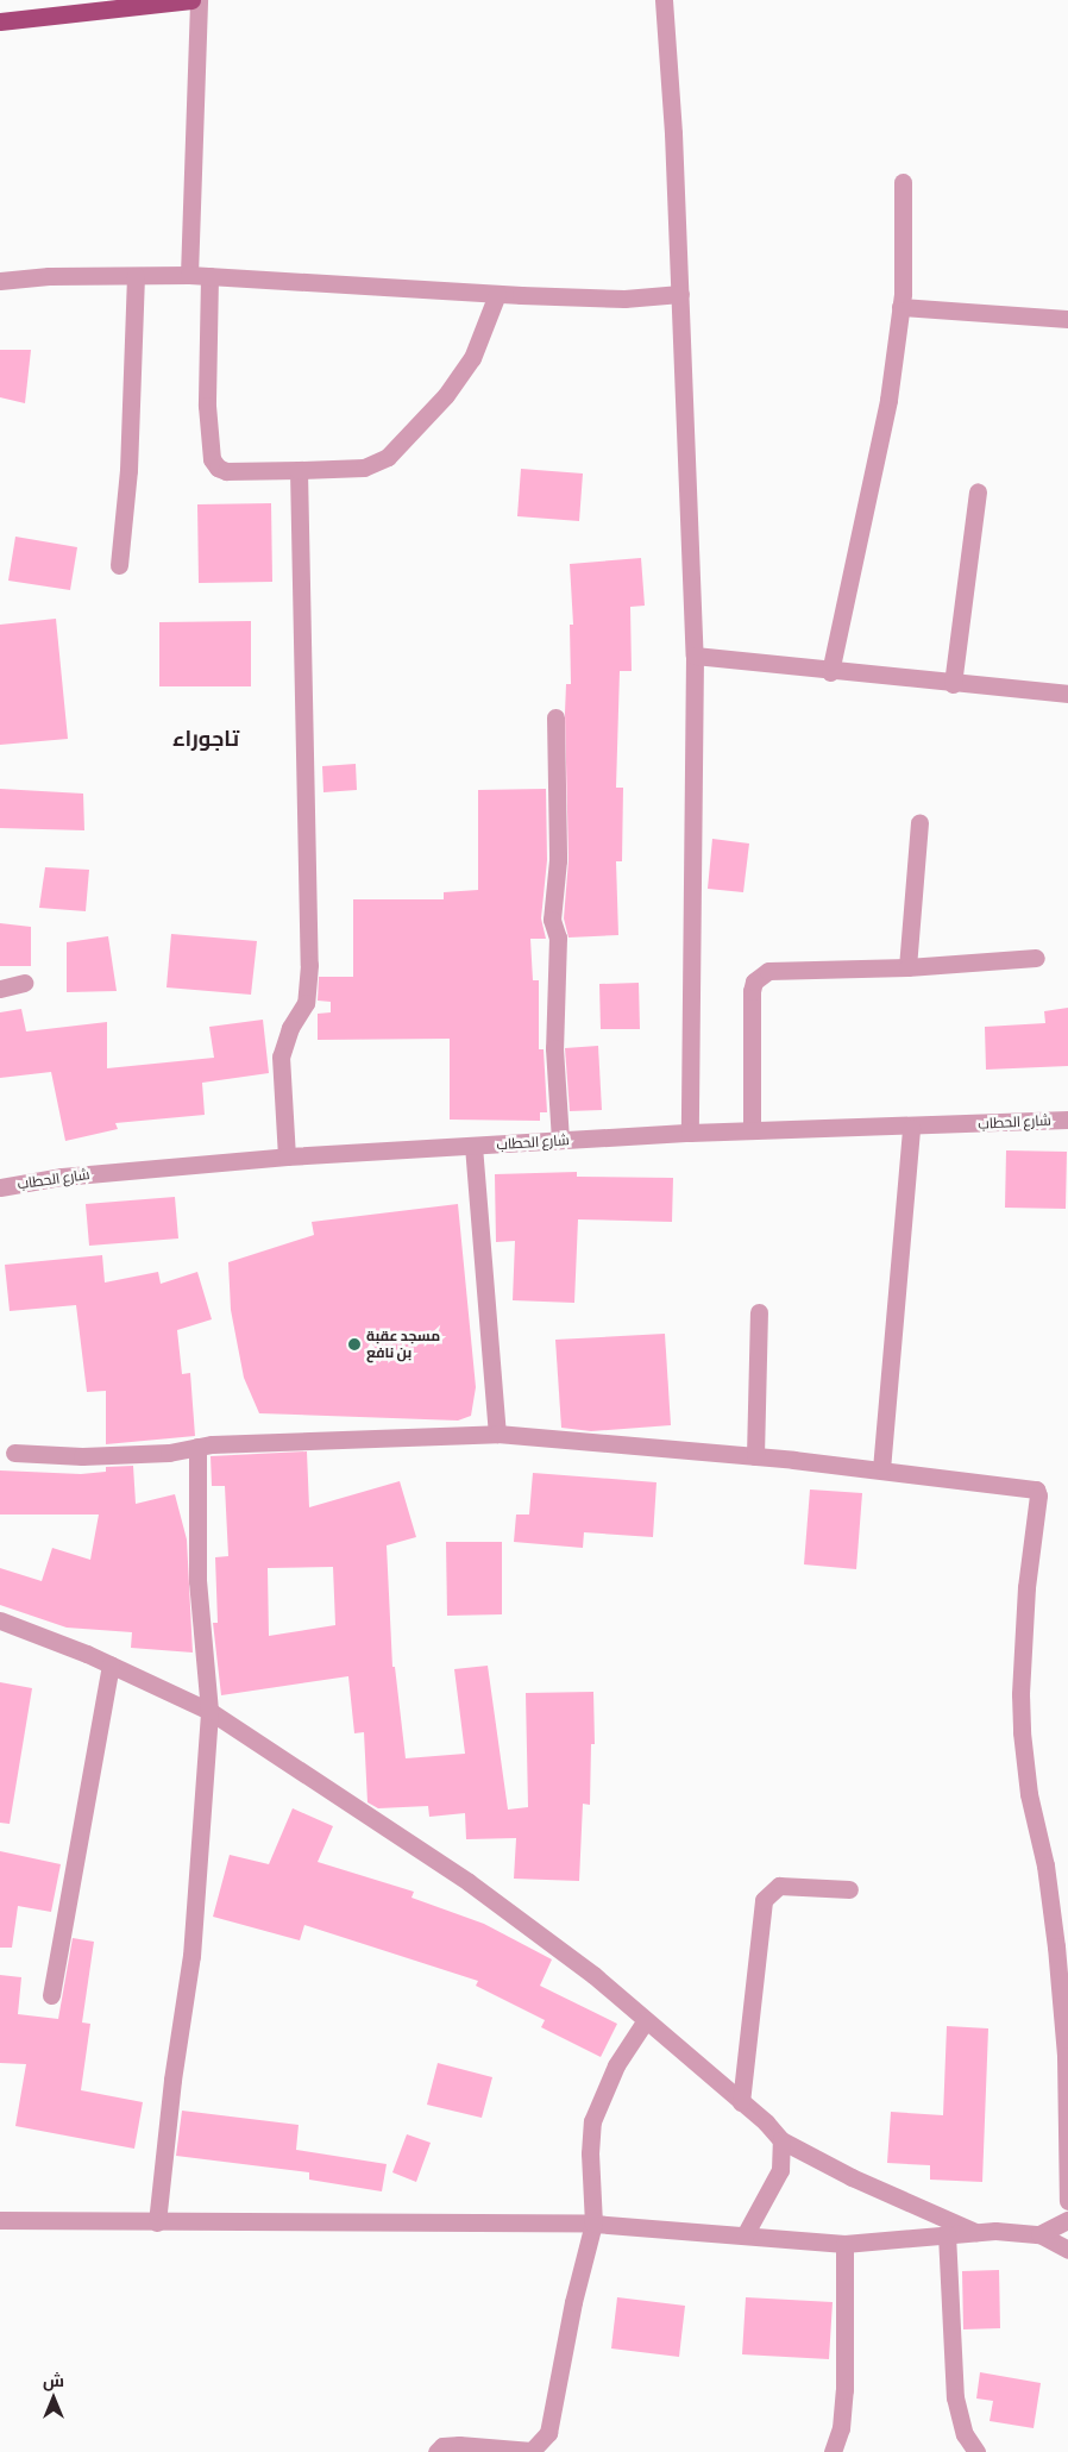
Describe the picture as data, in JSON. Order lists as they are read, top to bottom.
{
  "streets": {
    "street": ["شارع الحطاب"]
  },
  "districts": ["تاجوراء"],
  "places": ["مسجد عقبة بن نافع"],
  "north": "top"
}
